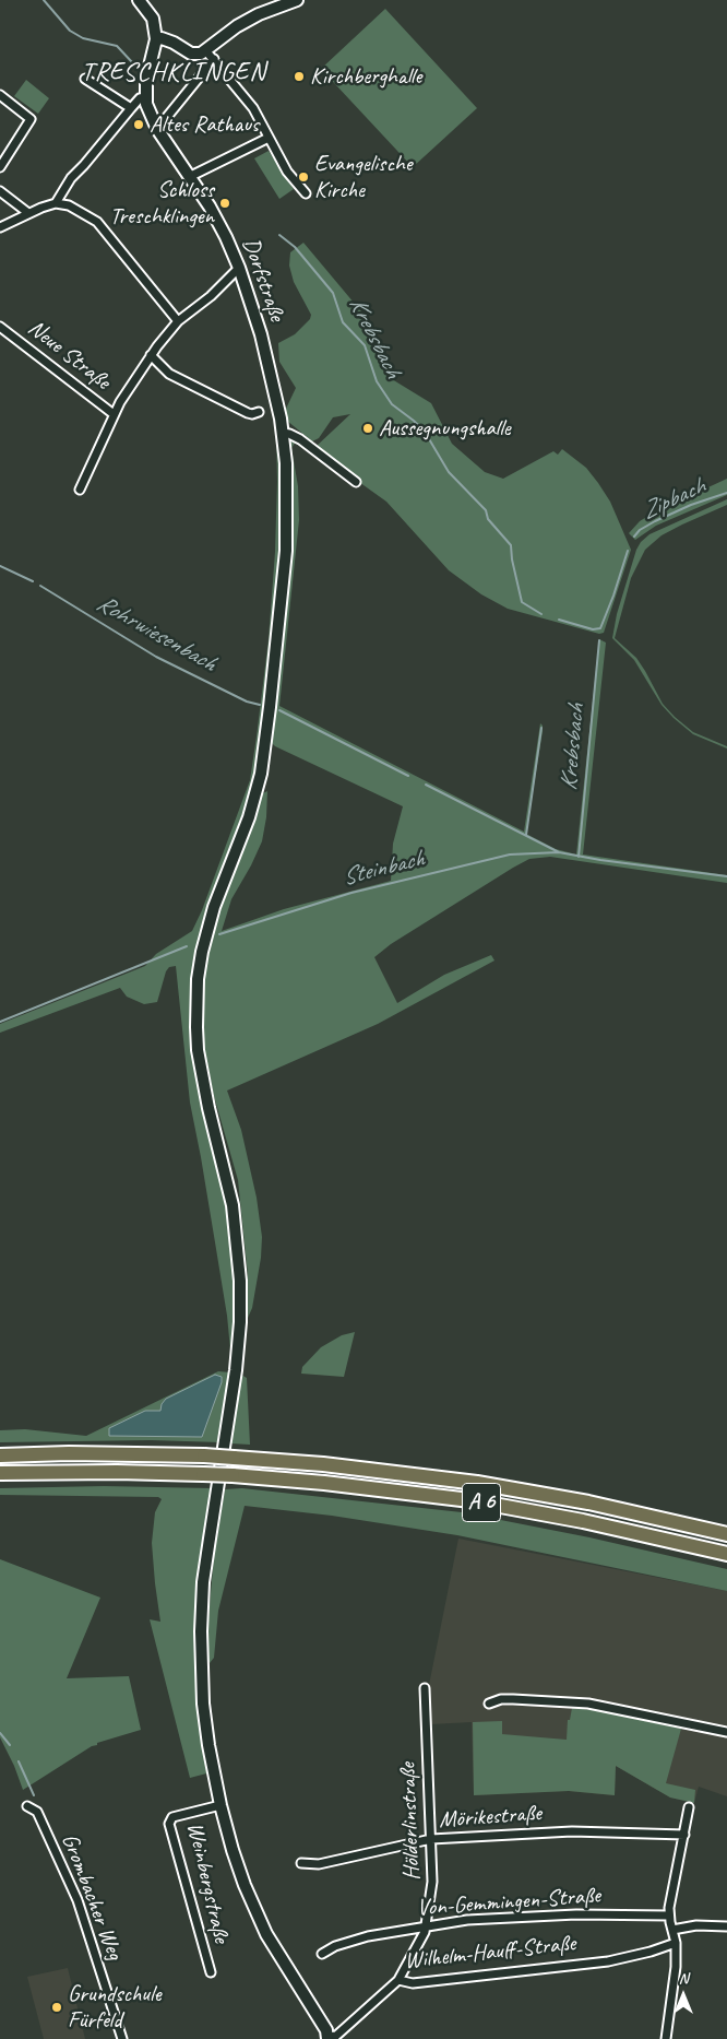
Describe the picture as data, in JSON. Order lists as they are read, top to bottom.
{
  "streets": {
    "highway": ["A 6"],
    "street": [
      "Dorfstraße",
      "Neue Straße",
      "Mörikestraße",
      "Hölderlinstraße",
      "Weinbergstraße",
      "Grombacher Weg",
      "Von-Gemmingen-Straße",
      "Wilhelm-Hauff-Straße"
    ]
  },
  "crossings": [
    ["Dorfstraße", "Weinbergstraße"],
    ["Dorfstraße", "Wilhelm-Hauff-Straße"],
    ["Mörikestraße", "Hölderlinstraße"],
    ["Hölderlinstraße", "Von-Gemmingen-Straße"],
    ["Hölderlinstraße", "Wilhelm-Hauff-Straße"]
  ],
  "districts": ["TRESCHKLINGEN"],
  "water": [
    "Krebsbach",
    "Zipbach",
    "Rohrwiesenbach",
    "Steinbach"
  ],
  "places": [
    "Kirchberghalle",
    "Altes Rathaus",
    "Evangelische Kirche",
    "Schloss Treschklingen",
    "Aussegnungshalle",
    "Grundschule Fürfeld"
  ],
  "north": "top"
}
